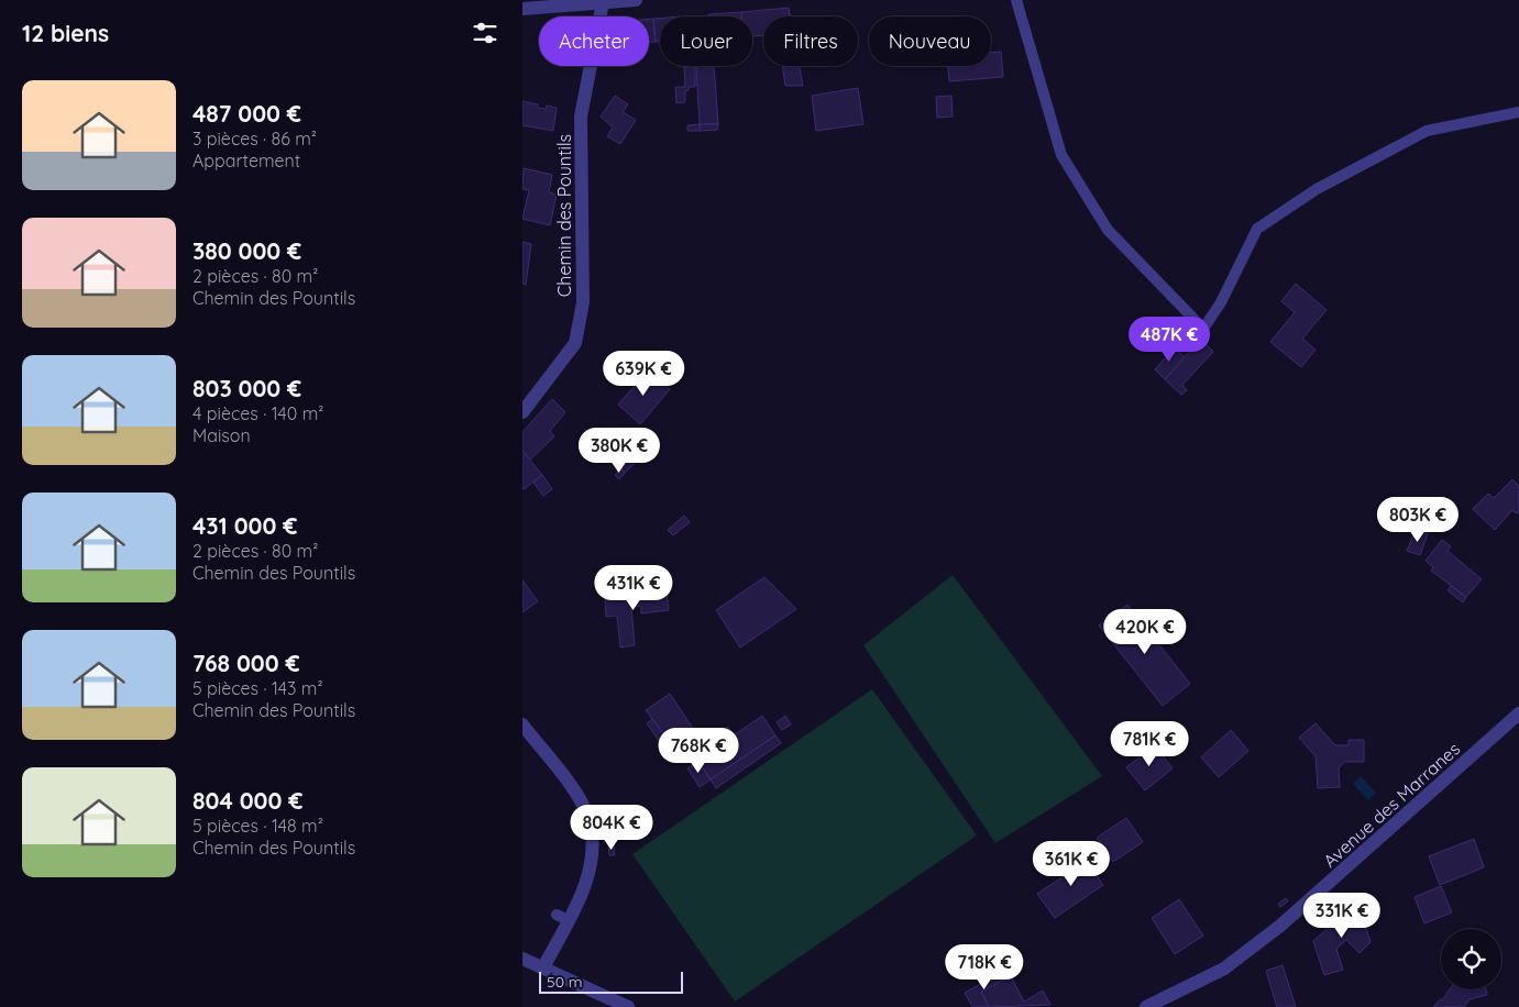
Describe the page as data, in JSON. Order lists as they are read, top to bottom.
{
  "streets": {
    "street": ["Chemin des Pountils", "Avenue des Marranes"]
  },
  "scale_bar": "50 m",
  "page": {
    "heading": "12 biens",
    "chip": [
      "Acheter",
      "Louer",
      "Filtres",
      "Nouveau"
    ],
    "list": [
      {
        "name": "487 000 €",
        "note": "3 pièces · 86 m² · Appartement"
      },
      {
        "name": "380 000 €",
        "note": "2 pièces · 80 m² · Chemin des Pountils"
      },
      {
        "name": "803 000 €",
        "note": "4 pièces · 140 m² · Maison"
      },
      {
        "name": "431 000 €",
        "note": "2 pièces · 80 m² · Chemin des Pountils"
      },
      {
        "name": "768 000 €",
        "note": "5 pièces · 143 m² · Chemin des Pountils"
      },
      {
        "name": "804 000 €",
        "note": "5 pièces · 148 m² · Chemin des Pountils"
      }
    ],
    "price": [
      "487K €",
      "639K €",
      "380K €",
      "803K €",
      "431K €",
      "420K €",
      "781K €",
      "768K €",
      "804K €",
      "361K €",
      "331K €",
      "718K €"
    ],
    "scale": "50 m"
  }
}
